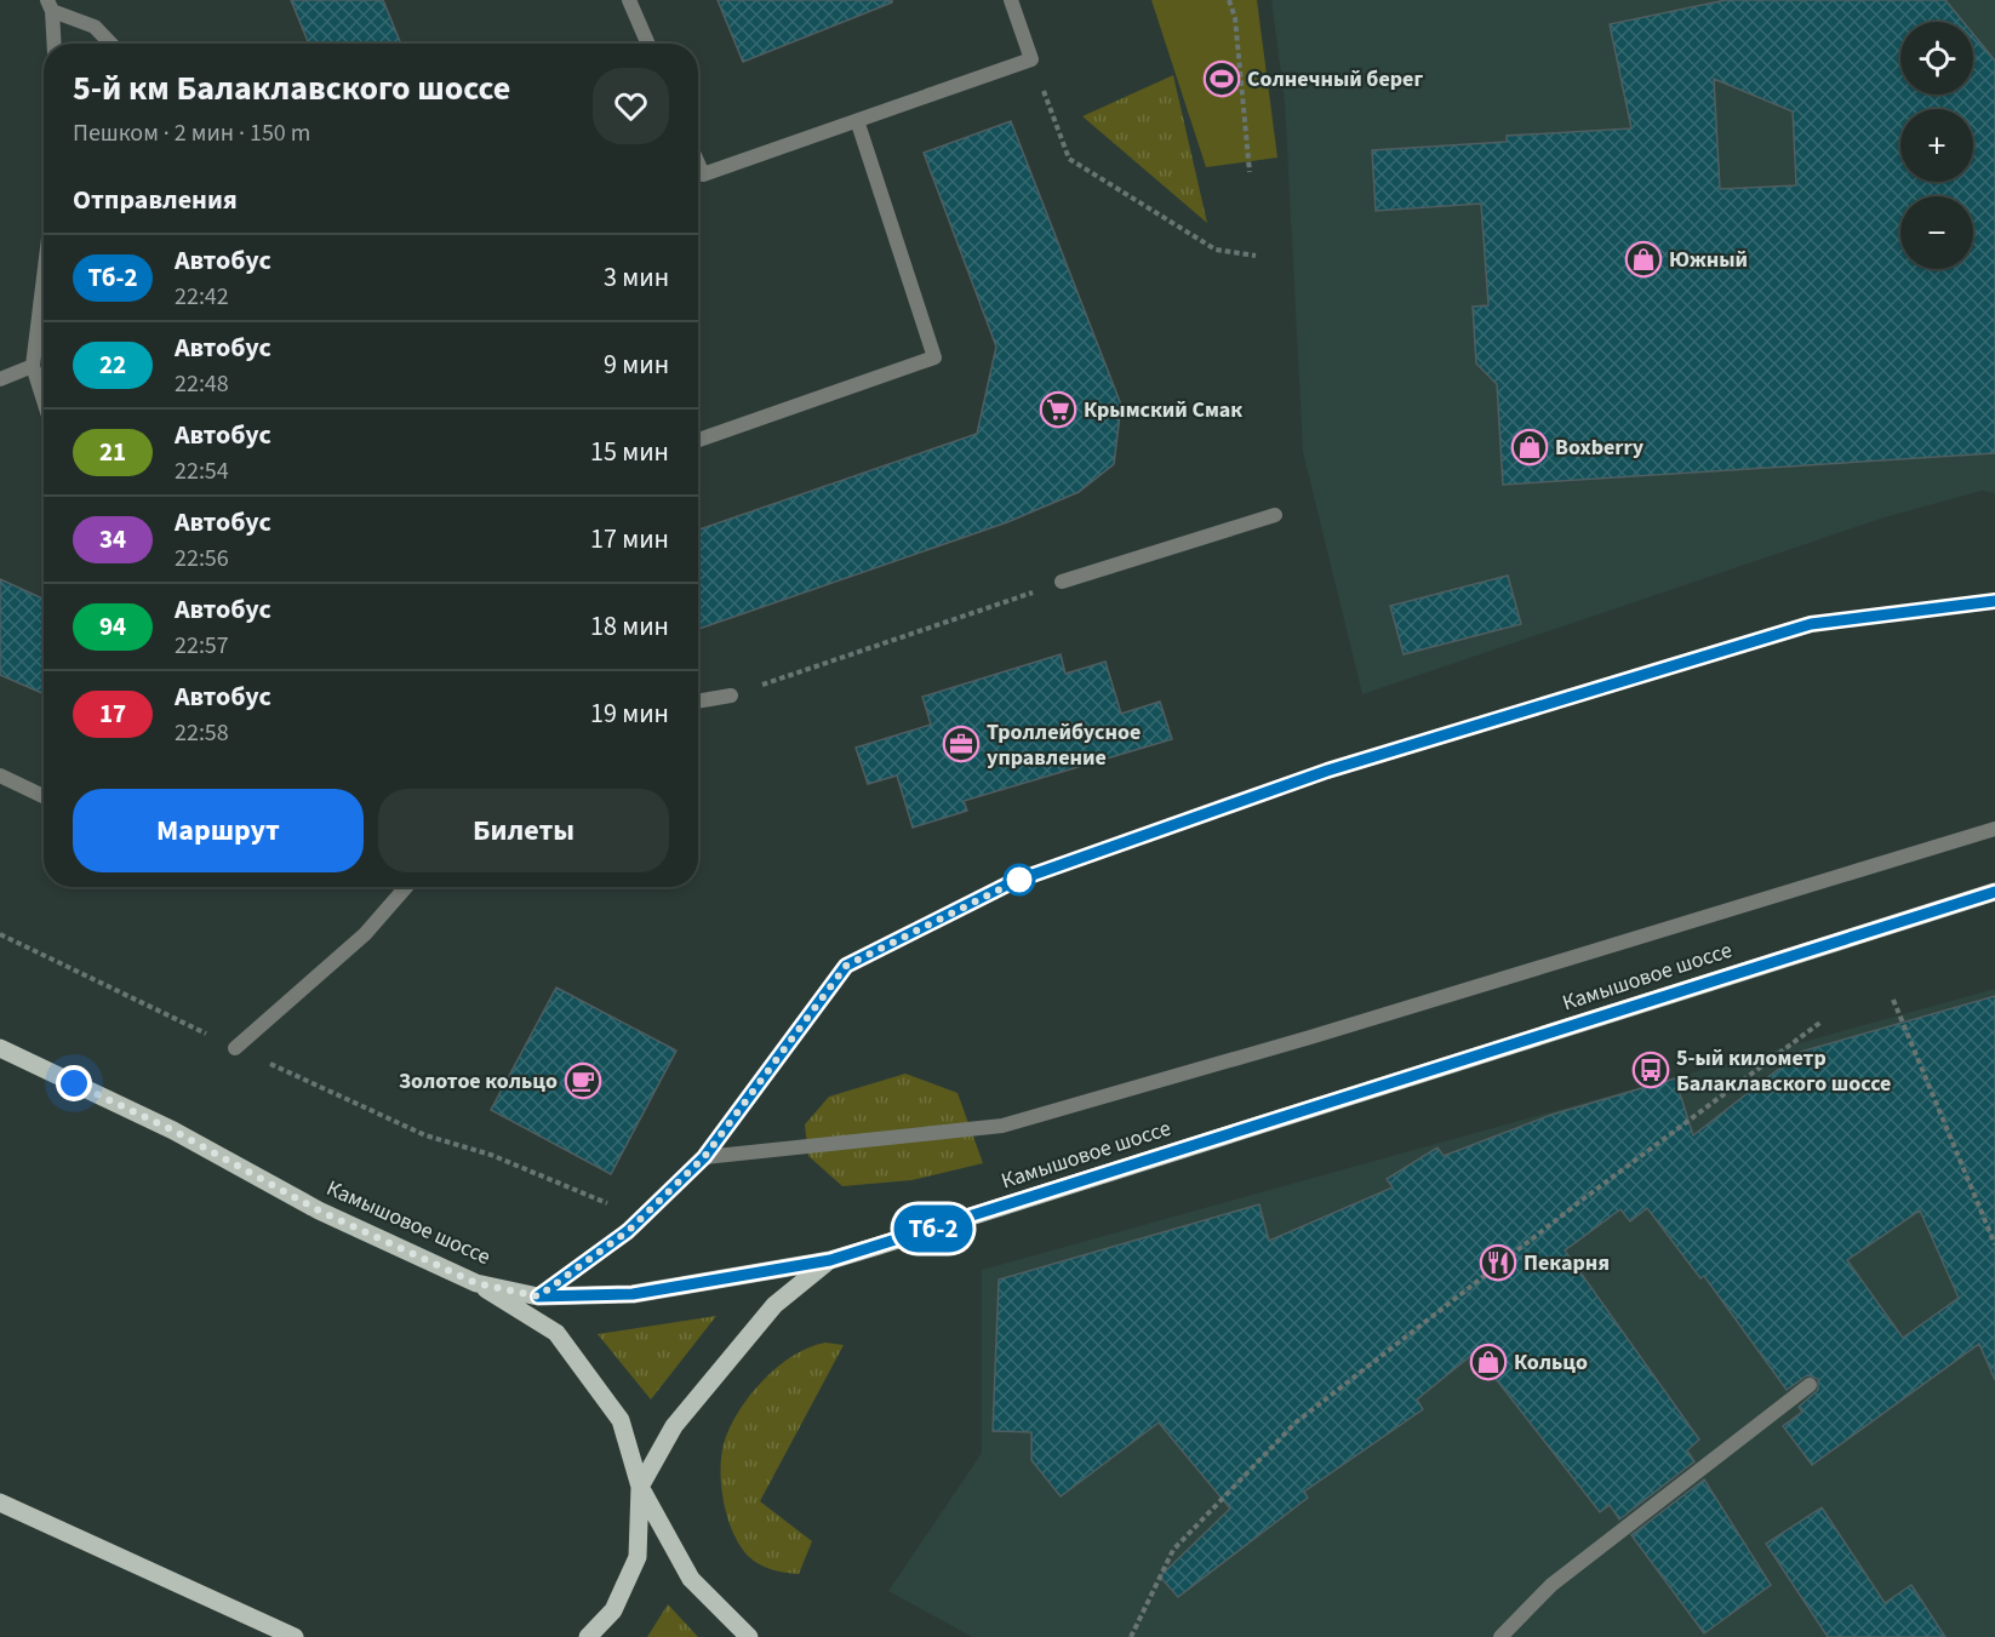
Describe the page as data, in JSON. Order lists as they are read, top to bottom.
{
  "streets": {
    "main road": ["Камышовое шоссе"]
  },
  "places": {
    "sports": ["Солнечный берег"],
    "shop": ["Южный", "Boxberry", "Кольцо"],
    "supermarket": ["Крымский Смак"],
    "office": ["Троллейбусное управление"],
    "bus stop": ["5-ый километр Балаклавского шоссе"],
    "cafe": ["Золотое кольцо"],
    "restaurant": ["Пекарня"]
  },
  "lines": ["bus line Тб-2"],
  "page": {
    "on_map": "Тб-2",
    "map_buttons": ["+", "−"],
    "heading": [
      ["5-й км Балаклавского шоссе", "Пешком · 2 мин · 150 m"],
      "Отправления"
    ],
    "list": [
      {
        "mark": "Тб-2",
        "name": "Автобус",
        "note": "22:42",
        "value": "3 мин"
      },
      {
        "mark": "22",
        "name": "Автобус",
        "note": "22:48",
        "value": "9 мин"
      },
      {
        "mark": "21",
        "name": "Автобус",
        "note": "22:54",
        "value": "15 мин"
      },
      {
        "mark": "34",
        "name": "Автобус",
        "note": "22:56",
        "value": "17 мин"
      },
      {
        "mark": "94",
        "name": "Автобус",
        "note": "22:57",
        "value": "18 мин"
      },
      {
        "mark": "17",
        "name": "Автобус",
        "note": "22:58",
        "value": "19 мин"
      }
    ],
    "buttons": ["Маршрут", "Билеты"]
  }
}
